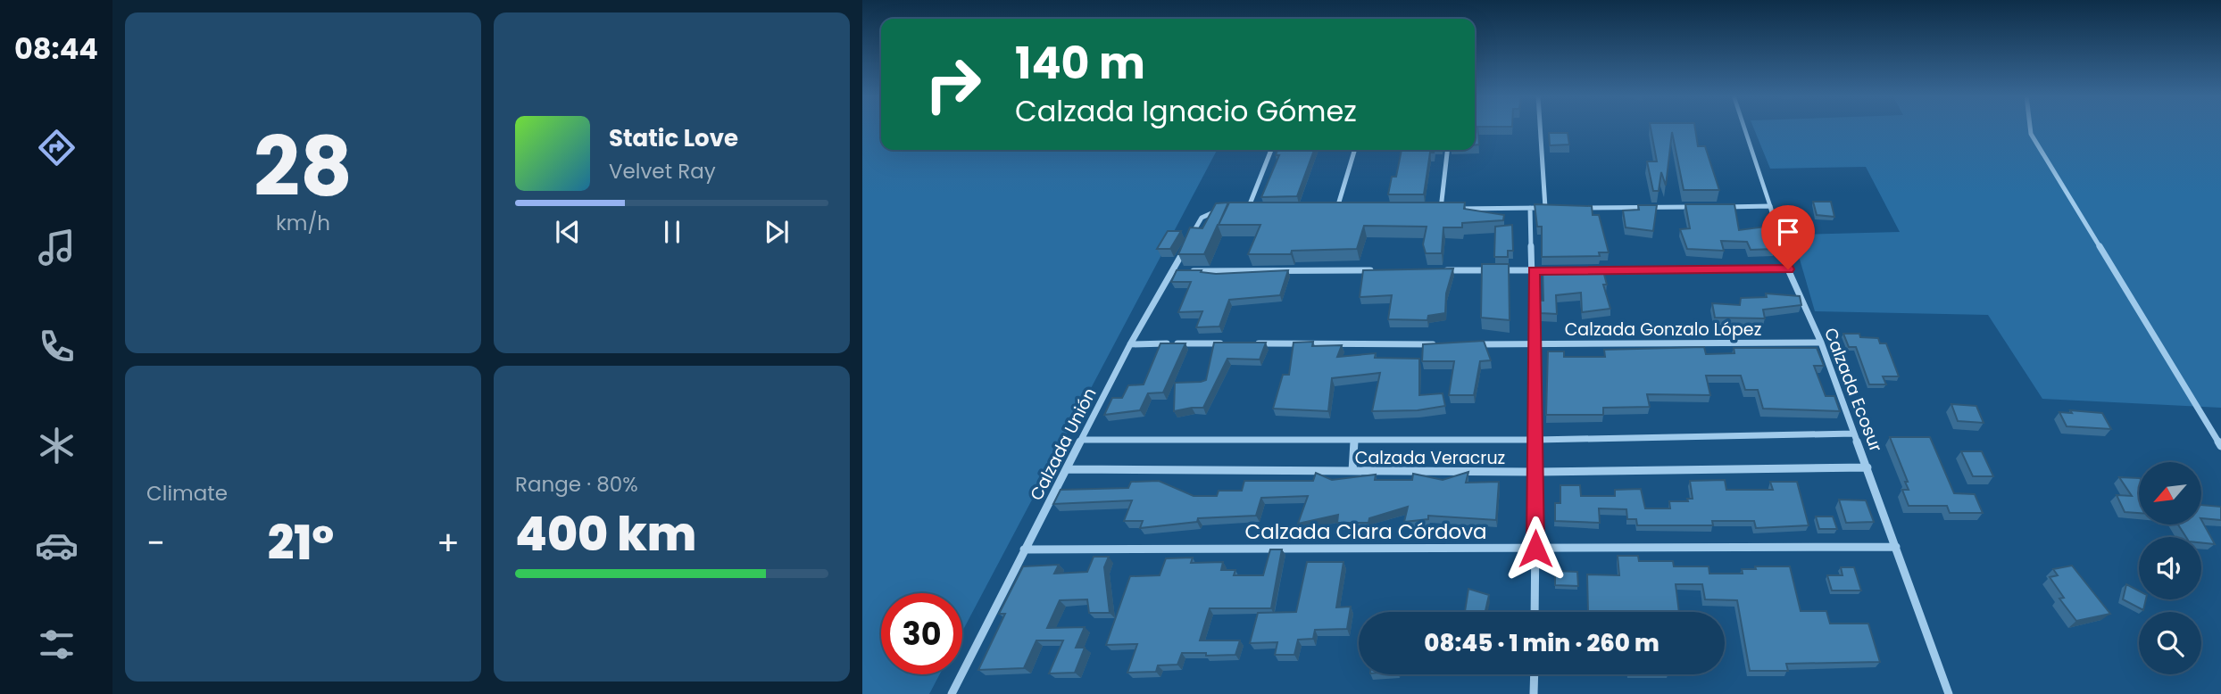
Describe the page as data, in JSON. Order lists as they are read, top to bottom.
{
  "streets": {
    "street": [
      "Calzada Gonzalo López",
      "Calzada Ecosur",
      "Calzada Unión",
      "Calzada Veracruz",
      "Calzada Clara Córdova"
    ]
  },
  "crossings": [
    ["Calzada Gonzalo López", "Calzada Ecosur"],
    ["Calzada Ecosur", "Calzada Veracruz"],
    ["Calzada Ecosur", "Calzada Clara Córdova"],
    ["Calzada Unión", "Calzada Veracruz"],
    ["Calzada Unión", "Calzada Clara Córdova"]
  ],
  "north": "bottom left",
  "page": {
    "tabs": "08:44",
    "tile": [
      ["28", "km/h"],
      "Climate",
      ["Range · 80%", "400 km"]
    ],
    "turn": ["140 m", "Calzada Ignacio Gómez"],
    "song": ["Static Love", "Velvet Ray"],
    "heat": ["−", "21°", "+"],
    "limit": "30",
    "trip": "08:45 · 1 min · 260 m"
  }
}
